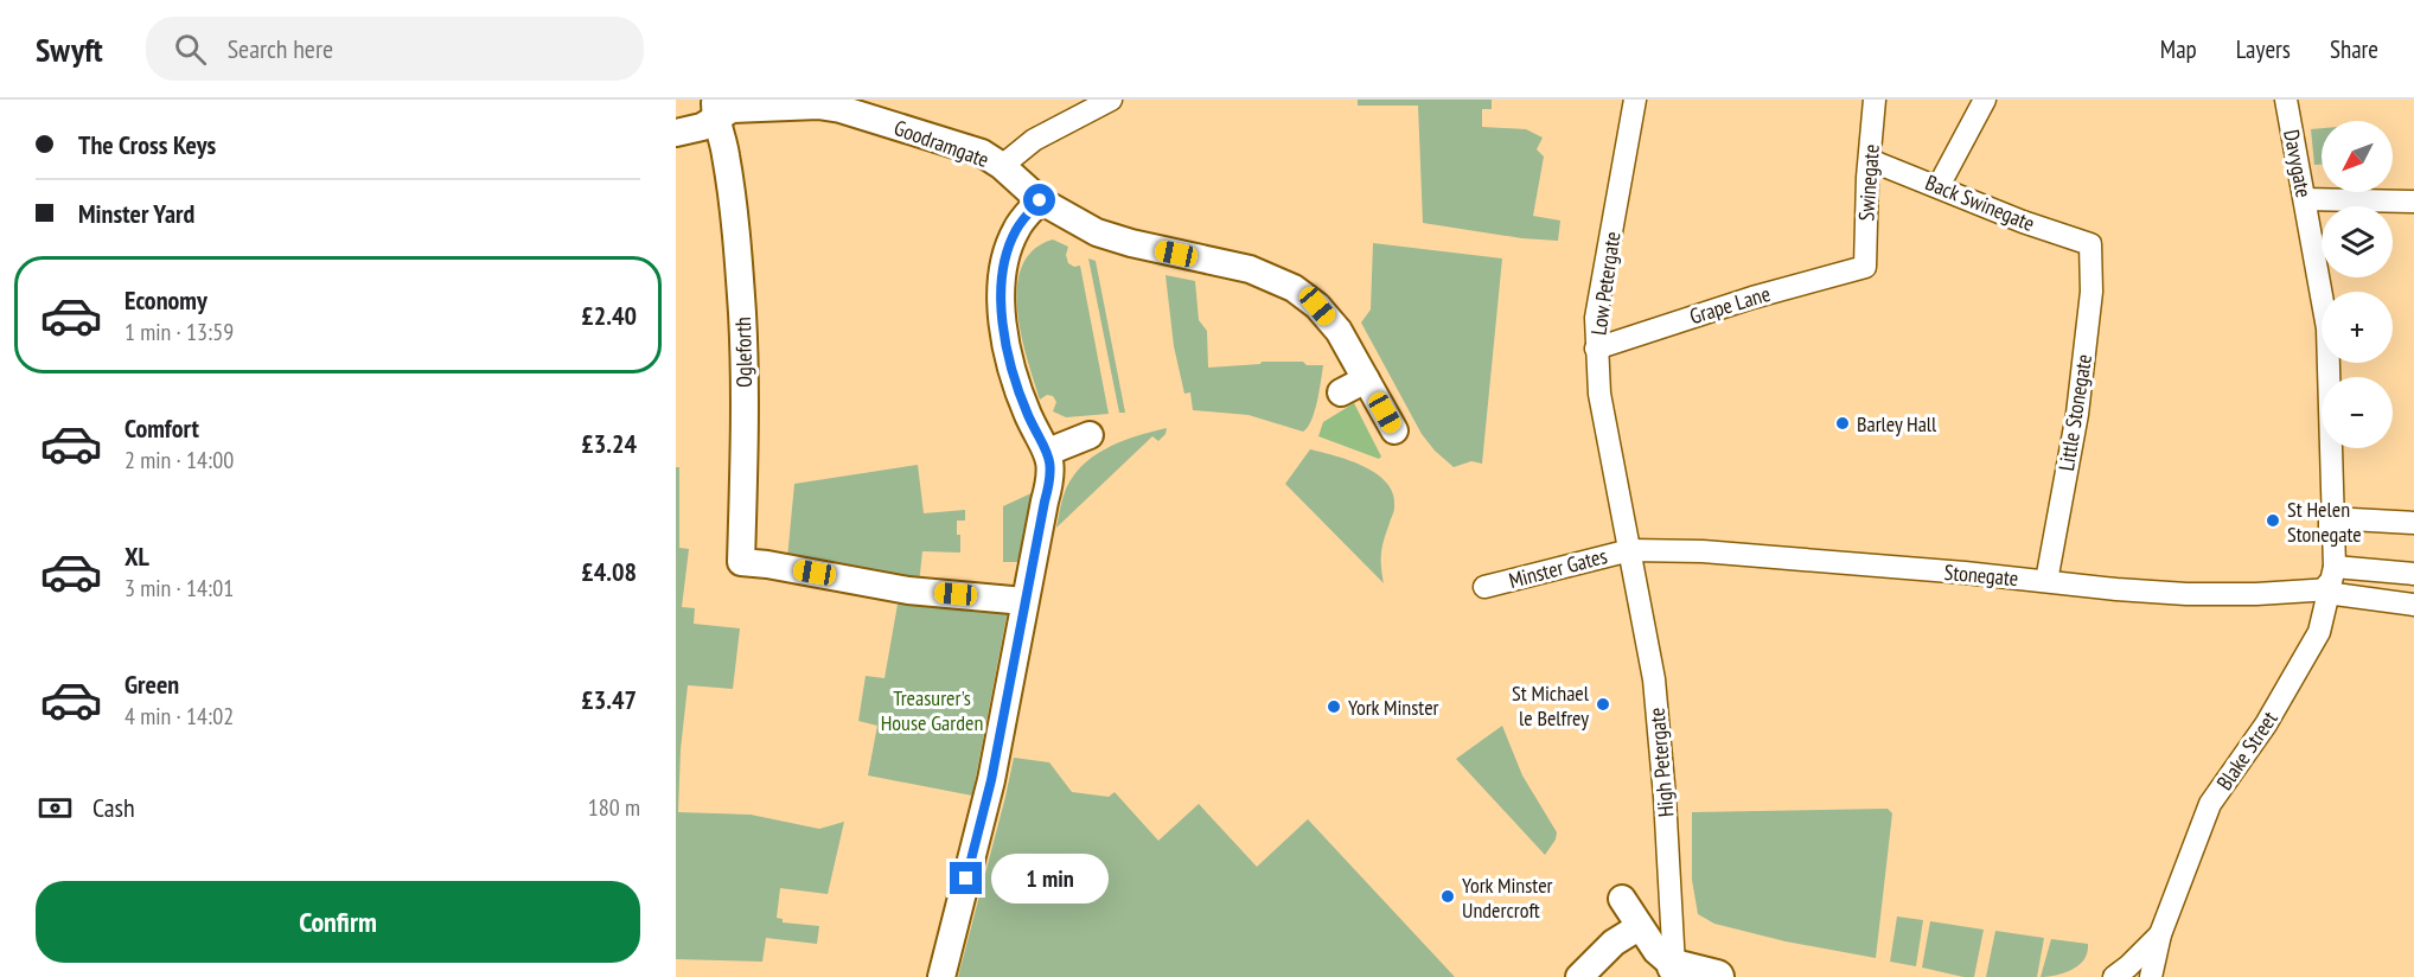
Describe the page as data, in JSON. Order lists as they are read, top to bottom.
{
  "streets": {
    "street": [
      "Goodramgate",
      "Davygate",
      "Swinegate",
      "Back Swinegate",
      "Low Petergate",
      "Grape Lane",
      "Ogleforth",
      "Little Stonegate",
      "Minster Gates",
      "Stonegate",
      "Blake Street",
      "High Petergate"
    ]
  },
  "crossings": [
    ["Goodramgate", "Ogleforth"],
    ["Davygate", "Blake Street"],
    ["Swinegate", "Back Swinegate"],
    ["Swinegate", "Grape Lane"],
    ["Back Swinegate", "Little Stonegate"],
    ["Low Petergate", "Grape Lane"],
    ["Low Petergate", "Minster Gates"],
    ["Low Petergate", "Stonegate"],
    ["Low Petergate", "High Petergate"],
    ["Little Stonegate", "Stonegate"],
    ["Minster Gates", "Stonegate"],
    ["Minster Gates", "High Petergate"],
    ["Stonegate", "Blake Street"],
    ["Stonegate", "High Petergate"]
  ],
  "parks": ["Treasurer's House Garden"],
  "places": [
    "Barley Hall",
    "St Helen Stonegate",
    "St Michael le Belfrey",
    "York Minster",
    "York Minster Undercroft"
  ],
  "north": "bottom left",
  "page": {
    "header": "Swyft",
    "search": "Search here",
    "nav": ["Map", "Layers", "Share"],
    "banner": ["The Cross Keys", "Minster Yard"],
    "map_buttons": ["+", "−"],
    "list": [
      {
        "name": "Economy",
        "note": "1 min · 13:59",
        "value": "£2.40"
      },
      {
        "name": "Comfort",
        "note": "2 min · 14:00",
        "value": "£3.24"
      },
      {
        "name": "XL",
        "note": "3 min · 14:01",
        "value": "£4.08"
      },
      {
        "name": "Green",
        "note": "4 min · 14:02",
        "value": "£3.47"
      }
    ],
    "pay": ["Cash", "180 m"],
    "bubble": "1 min",
    "buttons": "Confirm"
  }
}
